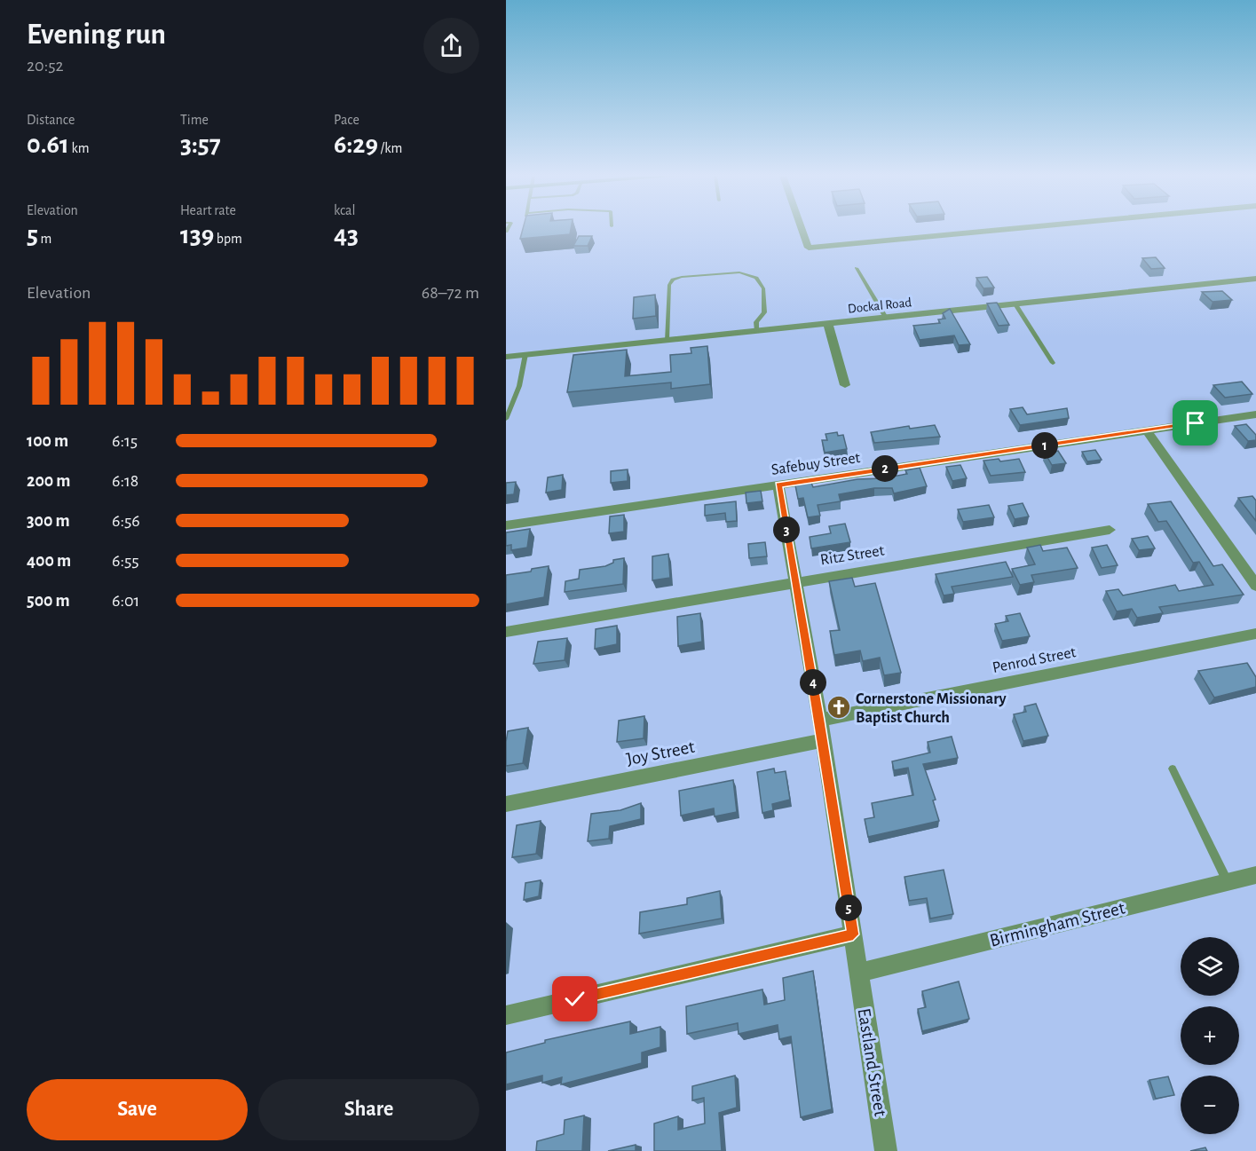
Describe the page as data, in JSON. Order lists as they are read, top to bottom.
{
  "streets": {
    "street": [
      "Dockal Road",
      "Safebuy Street",
      "Ritz Street",
      "Penrod Street",
      "Joy Street",
      "Birmingham Street",
      "Eastland Street"
    ]
  },
  "crossings": [
    ["Birmingham Street", "Eastland Street"]
  ],
  "places": {
    "church": ["Cornerstone Missionary Baptist Church"]
  },
  "page": {
    "heading": ["Evening run", "20:52"],
    "stats": [
      ["Distance", "0.61 km"],
      ["Time", "3:57"],
      ["Pace", "6:29 /km"],
      ["Elevation", "5 m"],
      ["Heart rate", "139 bpm"],
      ["kcal", "43"]
    ],
    "chart": ["Elevation", "68–72 m"],
    "list": [
      {
        "name": "100 m",
        "note": "6:15"
      },
      {
        "name": "200 m",
        "note": "6:18"
      },
      {
        "name": "300 m",
        "note": "6:56"
      },
      {
        "name": "400 m",
        "note": "6:55"
      },
      {
        "name": "500 m",
        "note": "6:01"
      }
    ],
    "pins": [
      "1",
      "2",
      "3",
      "4",
      "5"
    ],
    "map_buttons": ["+", "−"],
    "buttons": ["Save", "Share"]
  }
}
